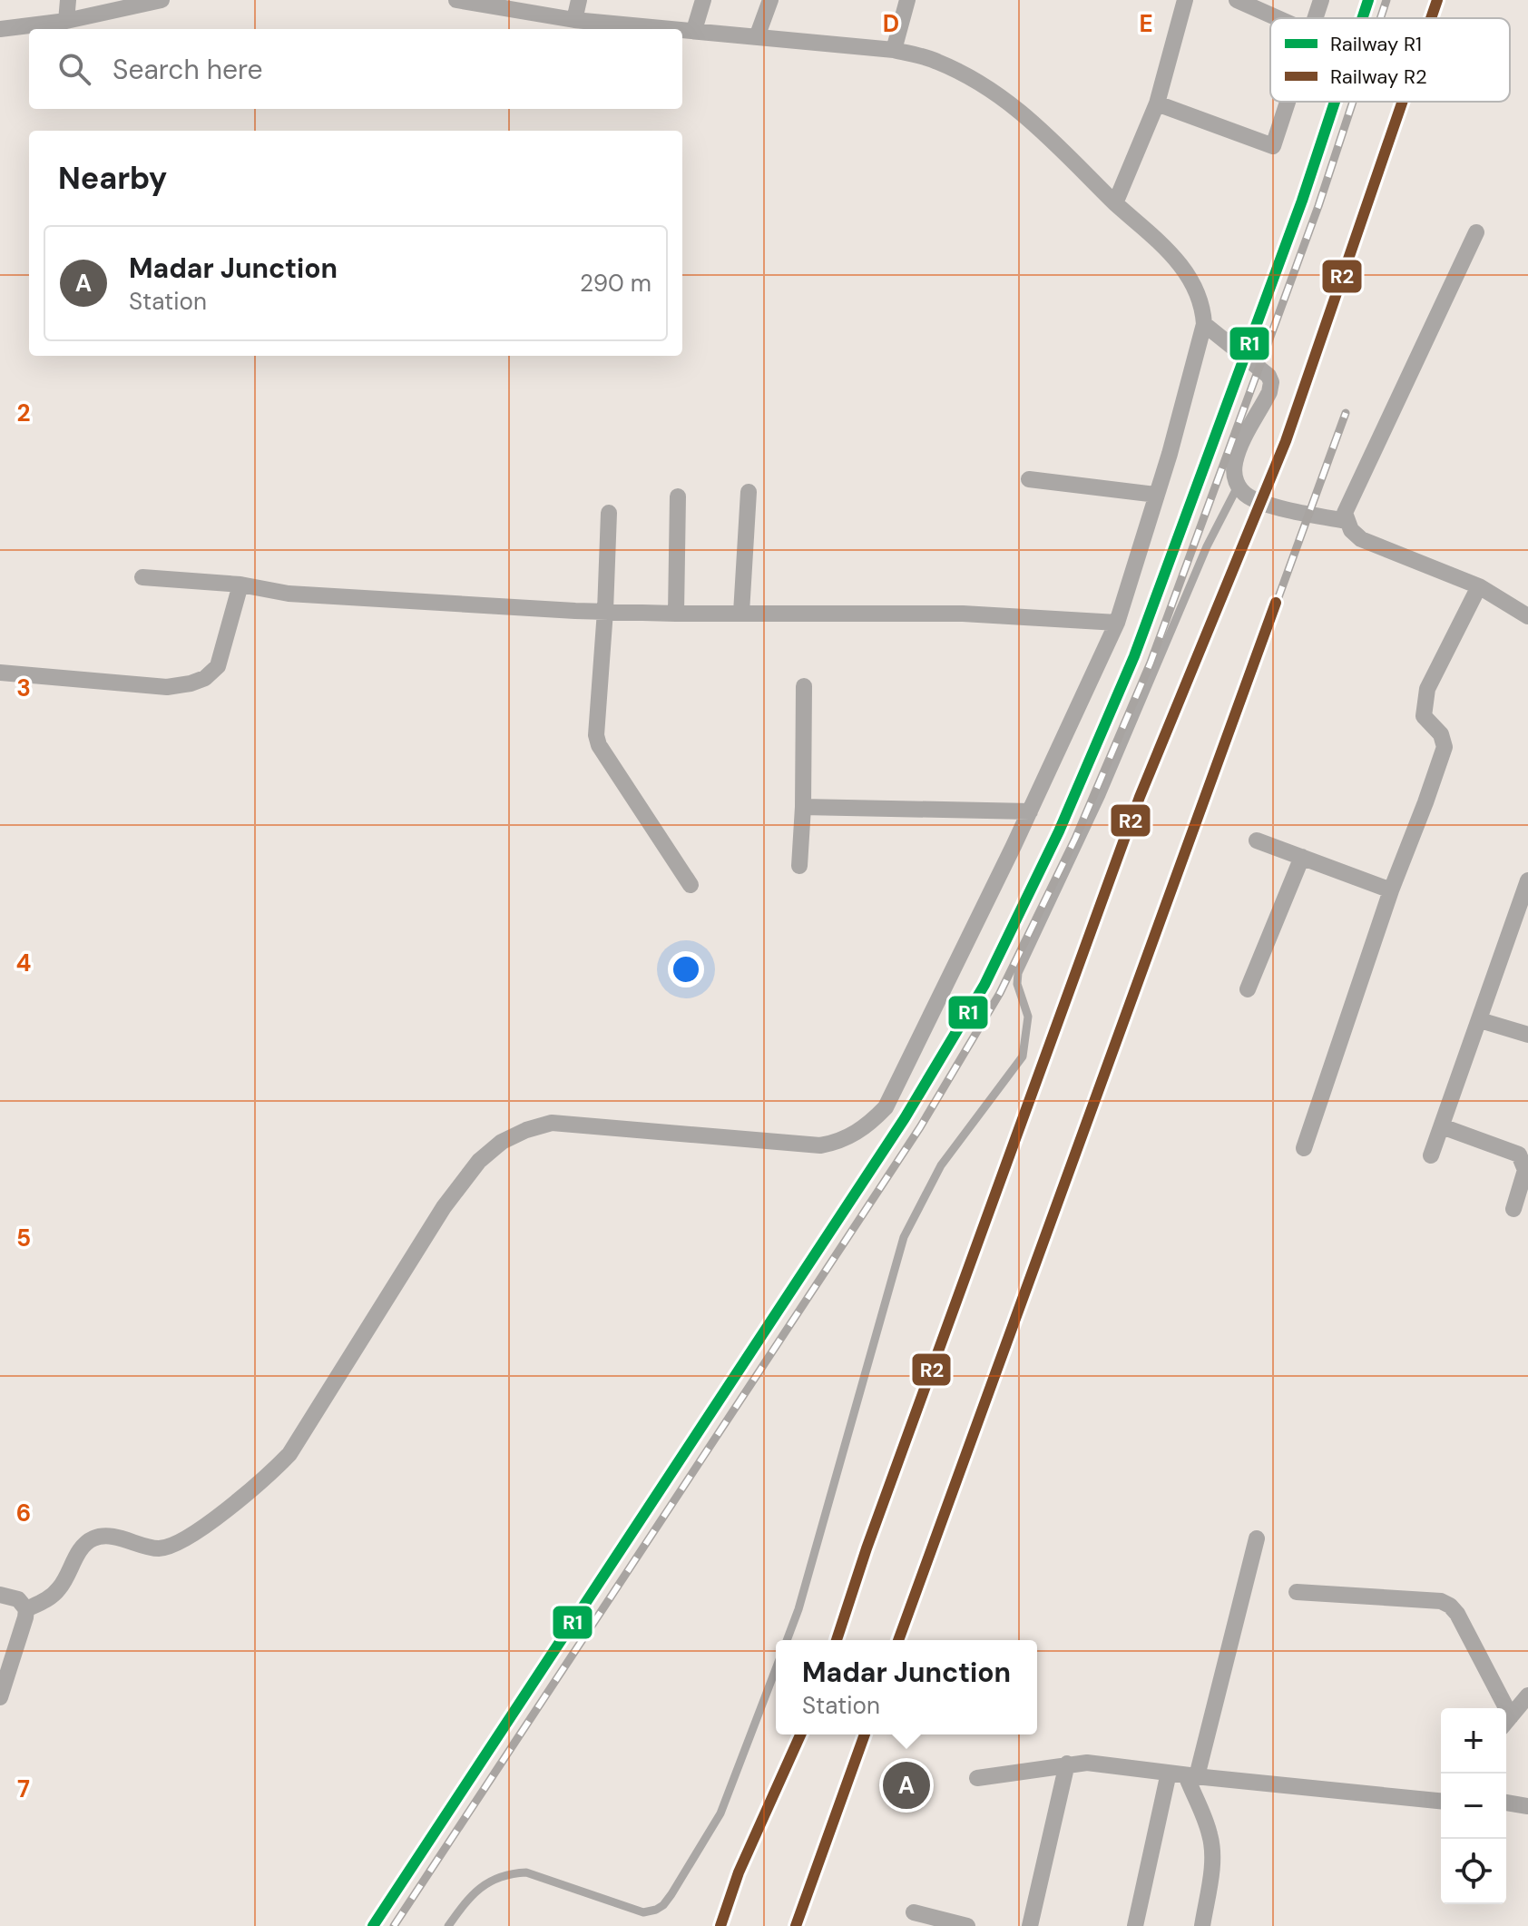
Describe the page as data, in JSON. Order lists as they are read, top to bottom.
{
  "lines": ["rail line R1", "rail line R2"],
  "legend": ["Railway R1", "Railway R2"],
  "page": {
    "search": "Search here",
    "heading": "Nearby",
    "list": [
      {
        "mark": "A",
        "name": "Madar Junction",
        "note": "Station",
        "value": "290 m"
      }
    ],
    "popup": ["Madar Junction", "Station"],
    "map_buttons": ["+", "−"],
    "pins": "A"
  },
  "grid": {
    "columns": ["D", "E"],
    "rows": [
      "2",
      "3",
      "4",
      "5",
      "6",
      "7"
    ]
  }
}
